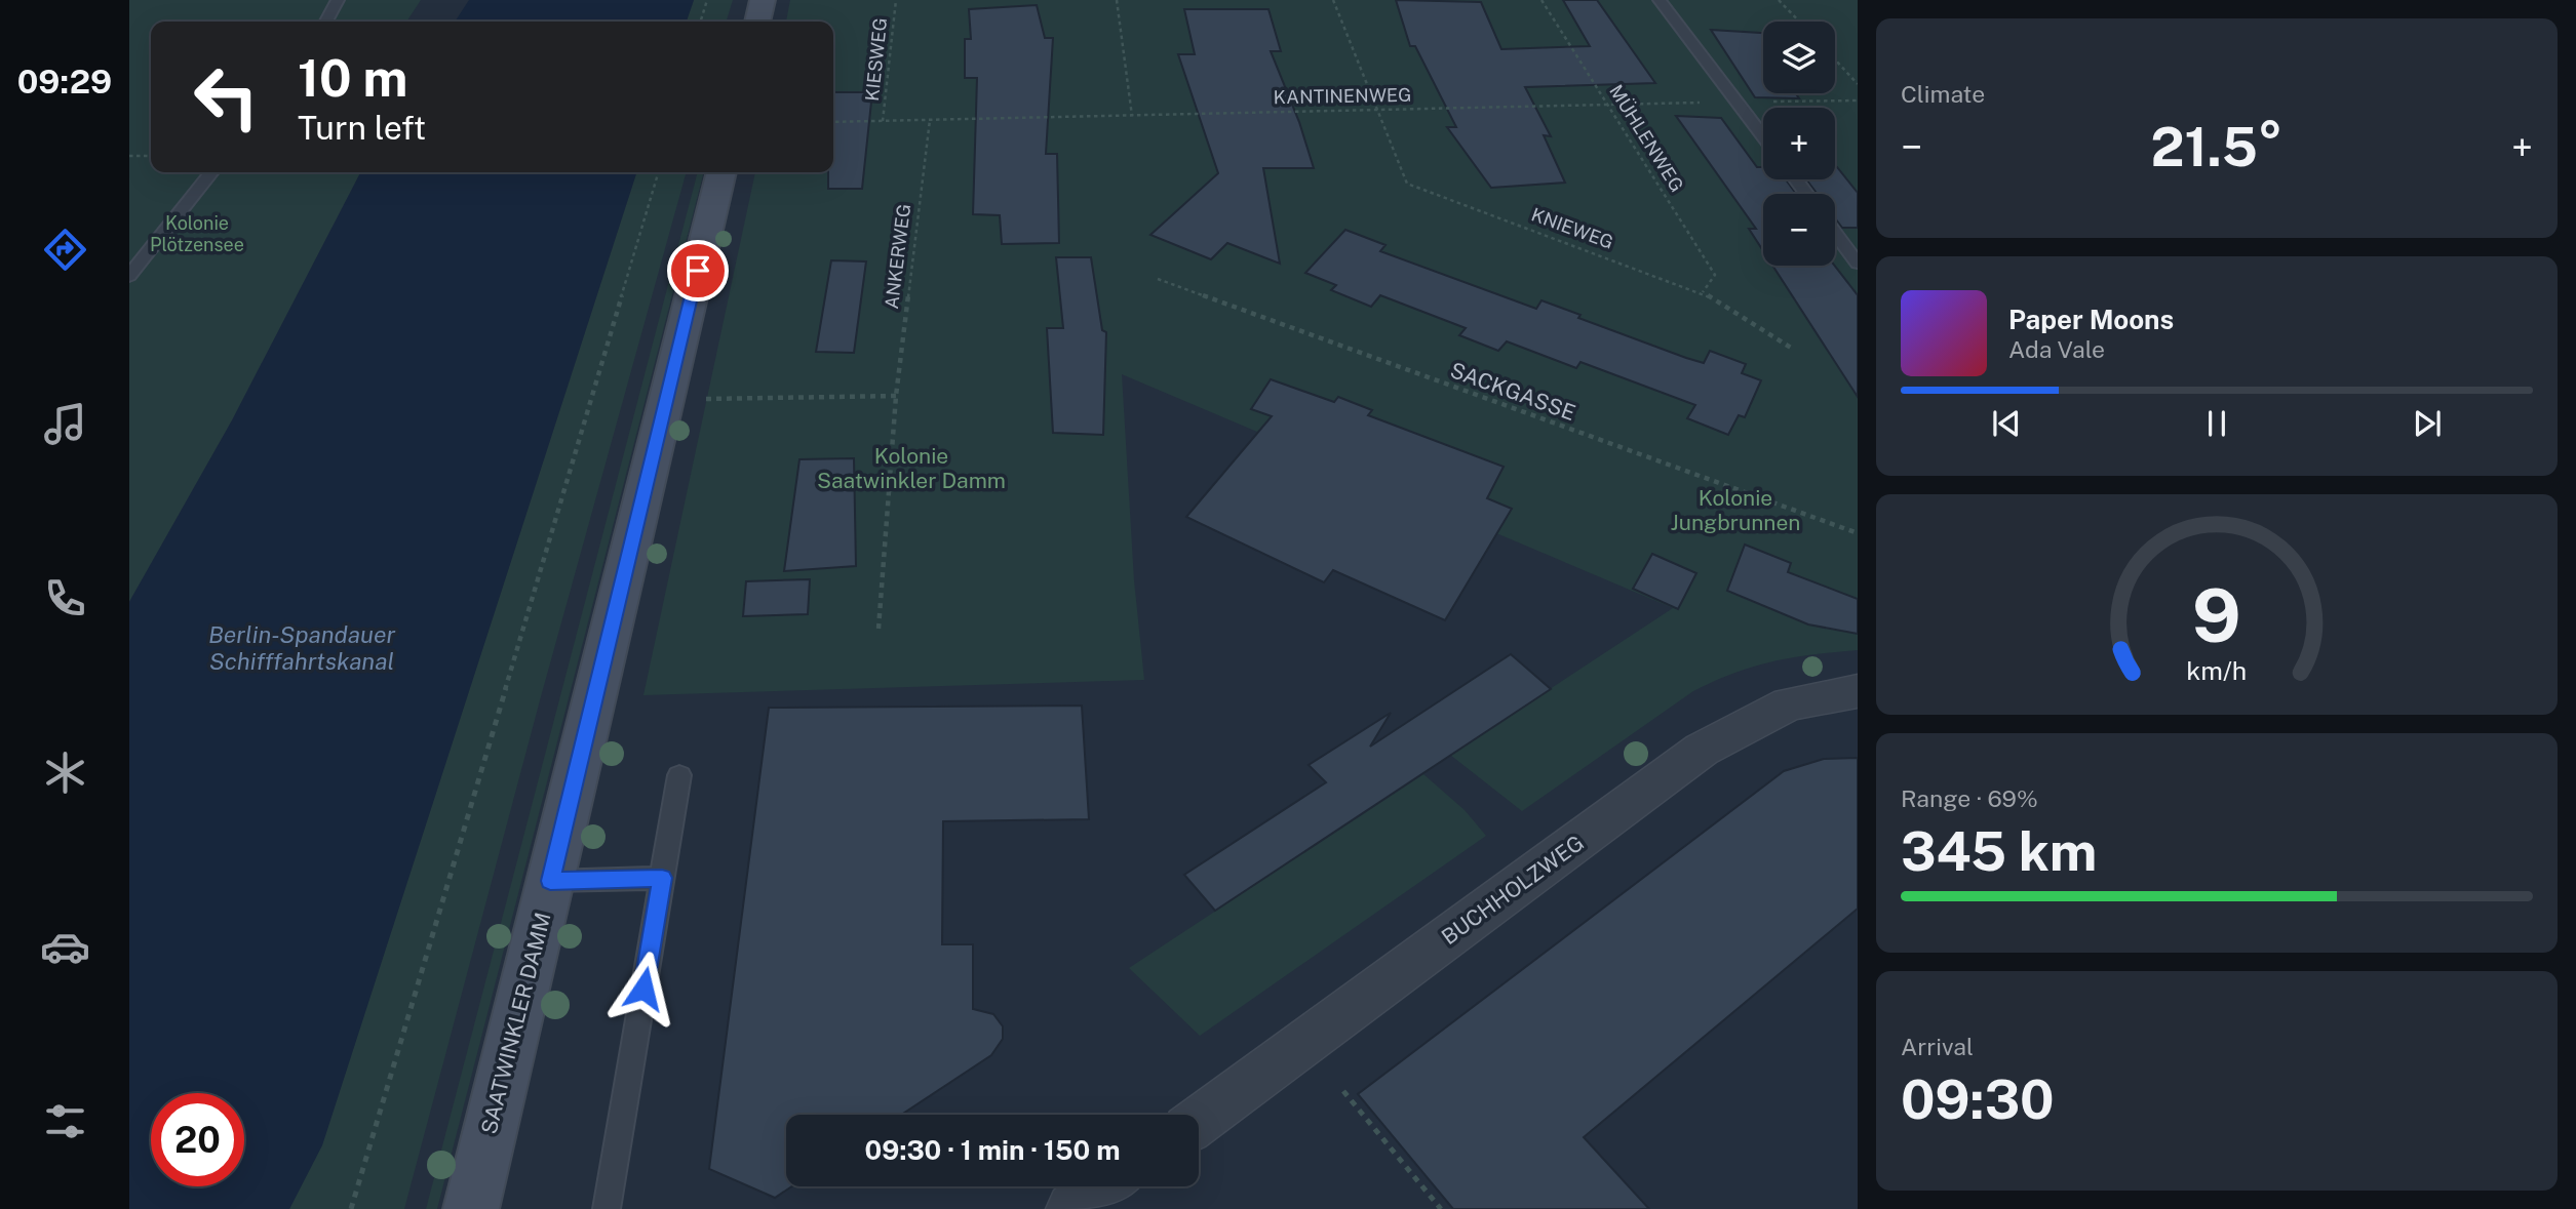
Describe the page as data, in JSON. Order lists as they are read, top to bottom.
{
  "streets": {
    "main road": ["SAATWINKLER DAMM"],
    "street": ["BUCHHOLZWEG"],
    "path": [
      "KIESWEG",
      "KANTINENWEG",
      "MÜHLENWEG",
      "KNIEWEG",
      "ANKERWEG",
      "SACKGASSE"
    ]
  },
  "crossings": [
    ["KIESWEG", "KANTINENWEG"],
    ["KANTINENWEG", "MÜHLENWEG"],
    ["KANTINENWEG", "KNIEWEG"],
    ["KANTINENWEG", "ANKERWEG"],
    ["MÜHLENWEG", "KNIEWEG"]
  ],
  "water": ["Berlin-Spandauer Schifffahrtskanal"],
  "parks": ["Kolonie Plötzensee", "Kolonie Saatwinkler Damm", "Kolonie Jungbrunnen"],
  "page": {
    "tabs": "09:29",
    "tile": [
      "Climate",
      ["Range · 69%", "345 km"],
      ["Arrival", "09:30"]
    ],
    "map_buttons": ["+", "−"],
    "turn": ["10 m", "Turn left"],
    "heat": ["−", "21.5°", "+"],
    "song": ["Paper Moons", "Ada Vale"],
    "limit": "20",
    "trip": "09:30 · 1 min · 150 m",
    "gauge": ["9", "km/h"]
  }
}
